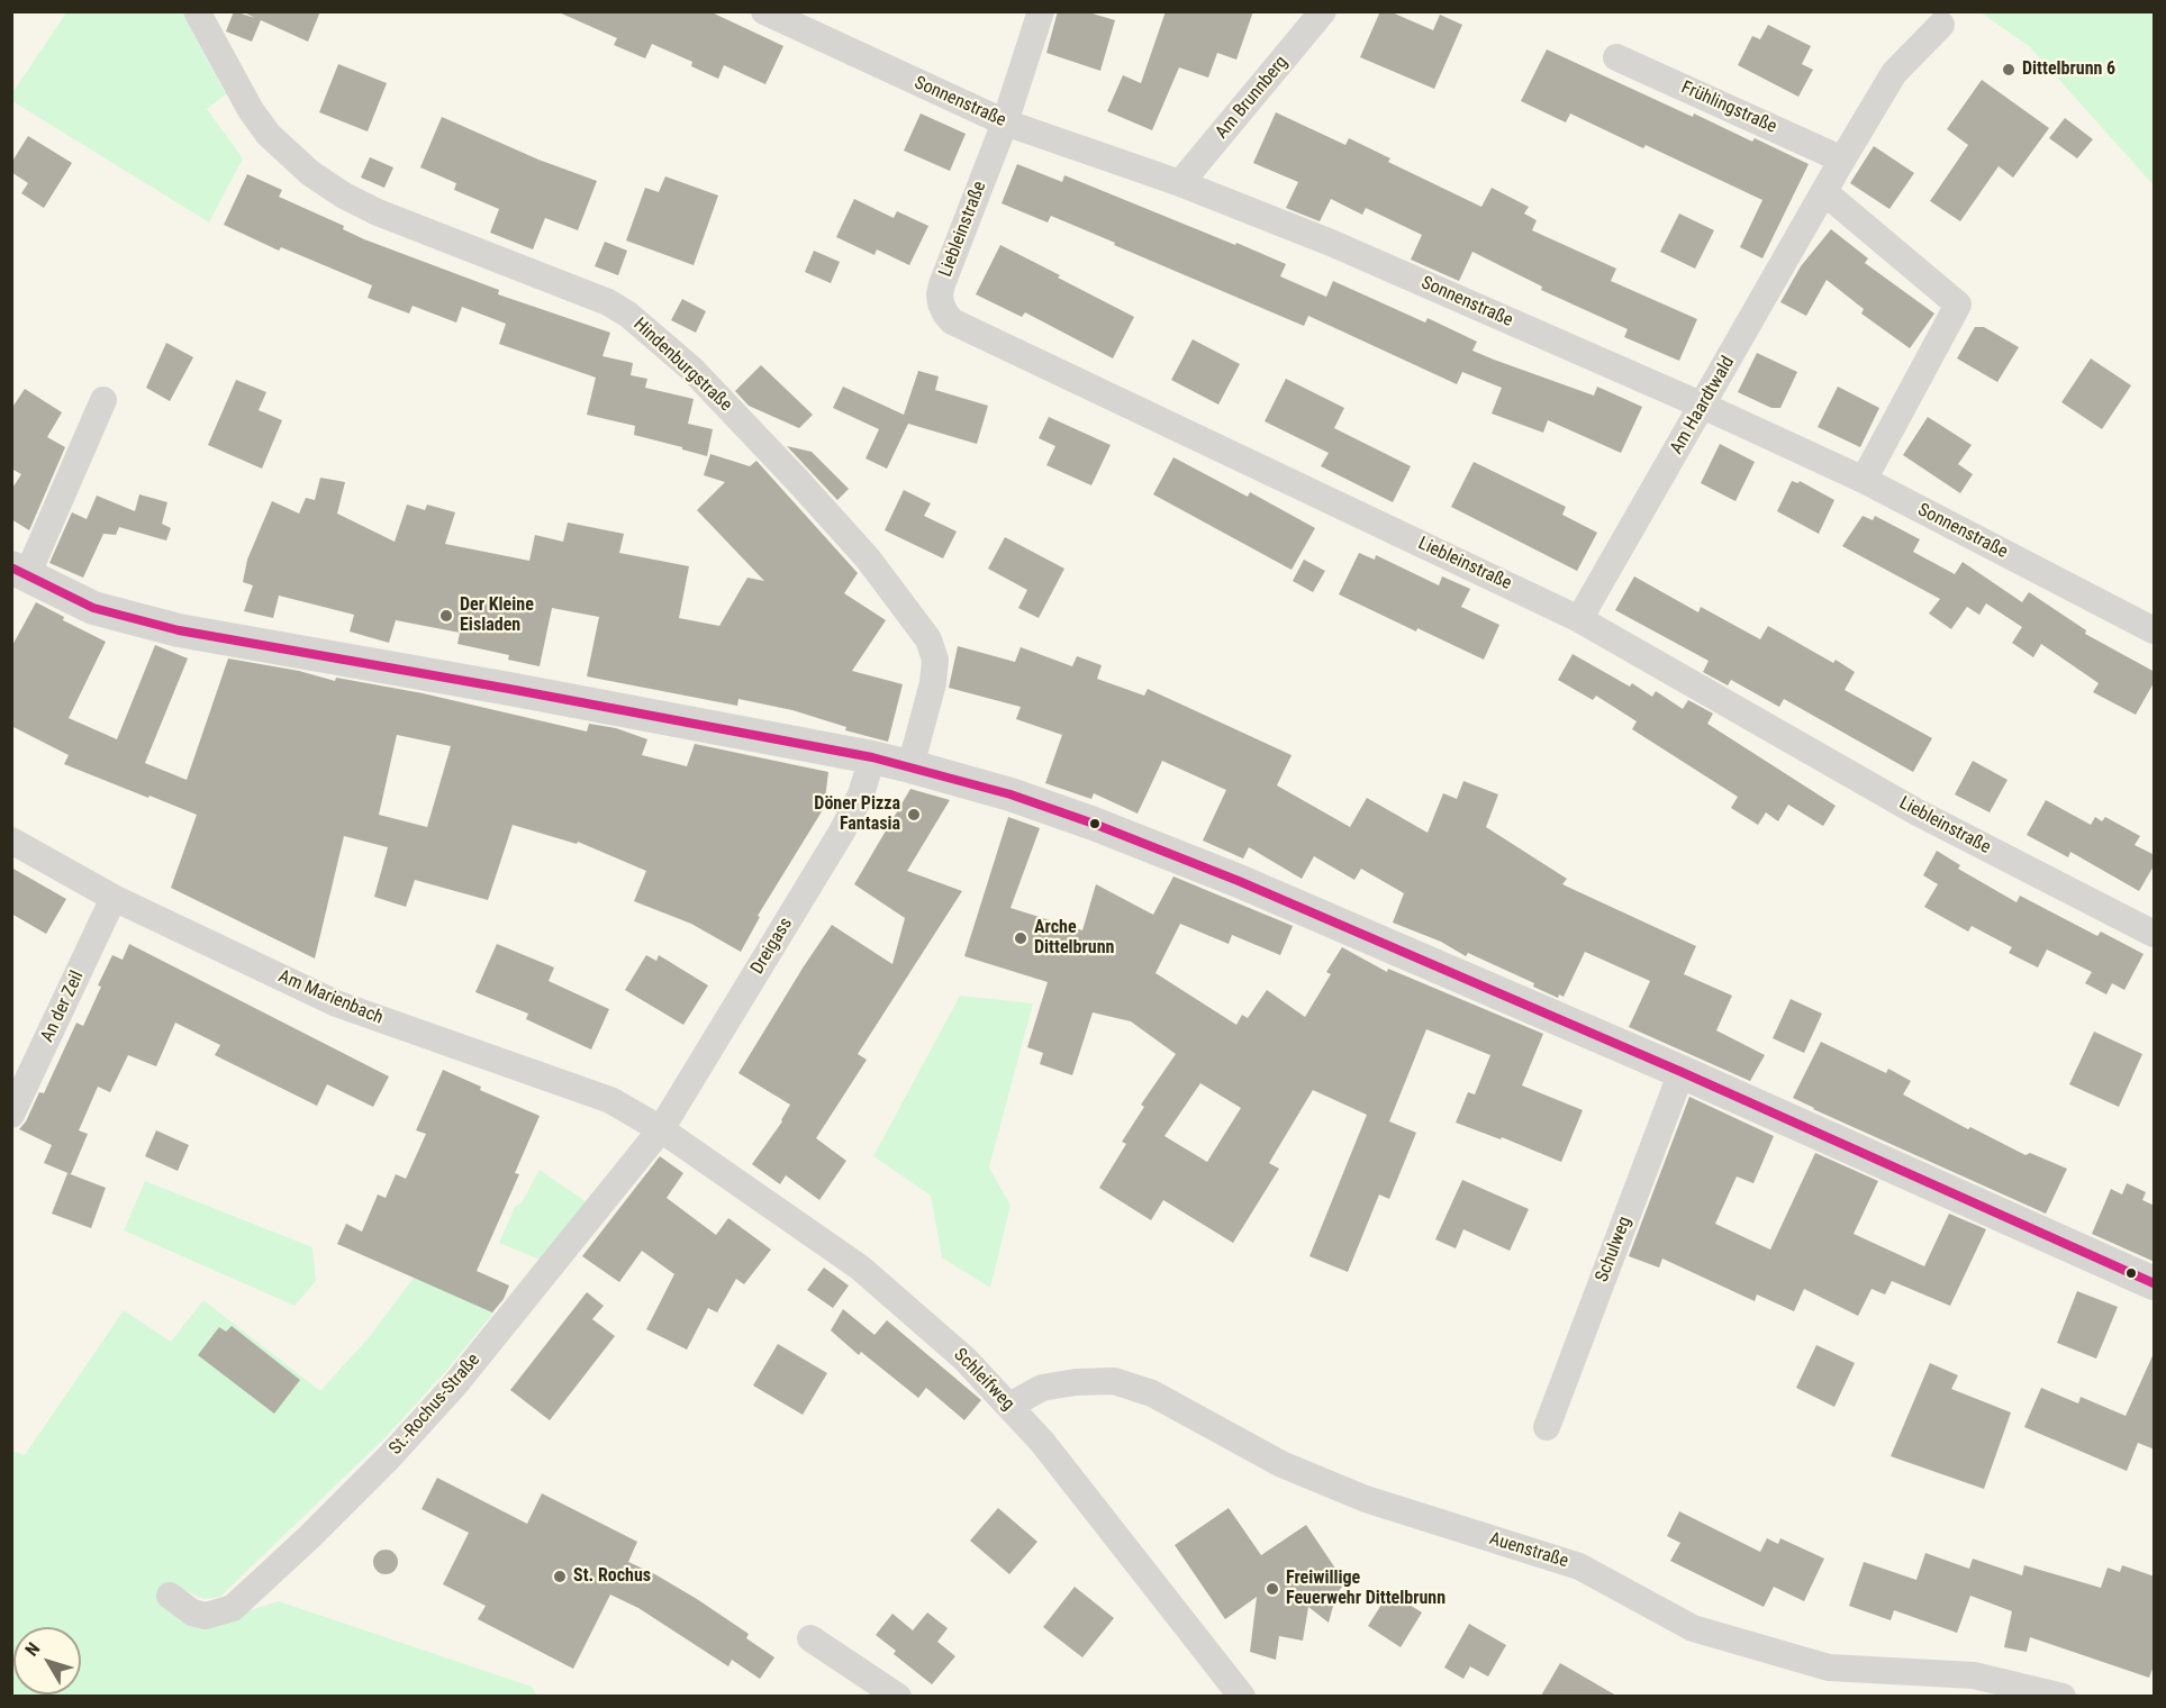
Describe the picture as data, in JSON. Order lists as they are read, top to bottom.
{
  "streets": {
    "street": [
      "Am Brunnberg",
      "Sonnenstraße",
      "Frühlingstraße",
      "Liebleinstraße",
      "Hindenburgstraße",
      "Am Haardtwald",
      "Dreigass",
      "Am Marienbach",
      "An der Zeil",
      "Schulweg",
      "Schleifweg",
      "St.-Rochus-Straße",
      "Auenstraße"
    ]
  },
  "crossings": [
    ["Am Brunnberg", "Sonnenstraße"],
    ["Sonnenstraße", "Liebleinstraße"],
    ["Sonnenstraße", "Am Haardtwald"],
    ["Frühlingstraße", "Am Haardtwald"],
    ["Liebleinstraße", "Am Haardtwald"],
    ["Dreigass", "Am Marienbach"],
    ["Dreigass", "Schleifweg"],
    ["Dreigass", "St.-Rochus-Straße"],
    ["Am Marienbach", "An der Zeil"],
    ["Am Marienbach", "Schleifweg"],
    ["Am Marienbach", "St.-Rochus-Straße"],
    ["Schleifweg", "St.-Rochus-Straße"],
    ["Schleifweg", "Auenstraße"]
  ],
  "places": [
    "Dittelbrunn 6",
    "Der Kleine Eisladen",
    "Döner Pizza Fantasia",
    "Arche Dittelbrunn",
    "St. Rochus",
    "Freiwillige Feuerwehr Dittelbrunn"
  ],
  "north": "top left"
}
